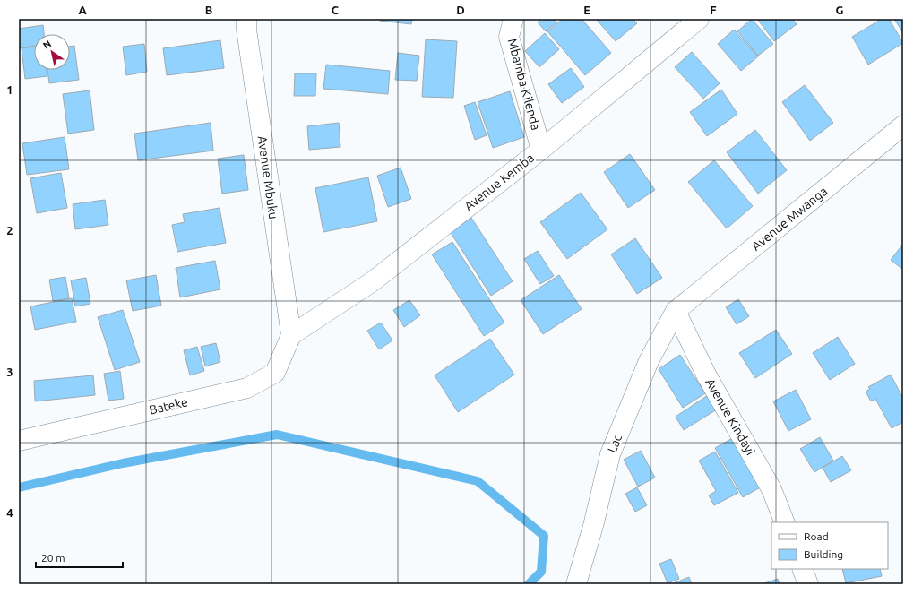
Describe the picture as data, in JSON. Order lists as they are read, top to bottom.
{
  "streets": {
    "street": [
      "Mbamba Kilenda",
      "Avenue Mbuku",
      "Avenue Kemba",
      "Avenue Mwanga",
      "Bateke",
      "Avenue Kindayi",
      "Lac"
    ]
  },
  "crossings": [
    ["Mbamba Kilenda", "Avenue Kemba"],
    ["Avenue Mbuku", "Avenue Kemba"],
    ["Avenue Mbuku", "Bateke"],
    ["Avenue Kemba", "Bateke"],
    ["Avenue Mwanga", "Avenue Kindayi"],
    ["Avenue Mwanga", "Lac"],
    ["Avenue Kindayi", "Lac"]
  ],
  "legend": ["Road", "Building"],
  "scale_bar": "20 m",
  "north": "top left",
  "grid": {
    "columns": [
      "A",
      "B",
      "C",
      "D",
      "E",
      "F",
      "G"
    ],
    "rows": [
      "1",
      "2",
      "3",
      "4"
    ]
  }
}
